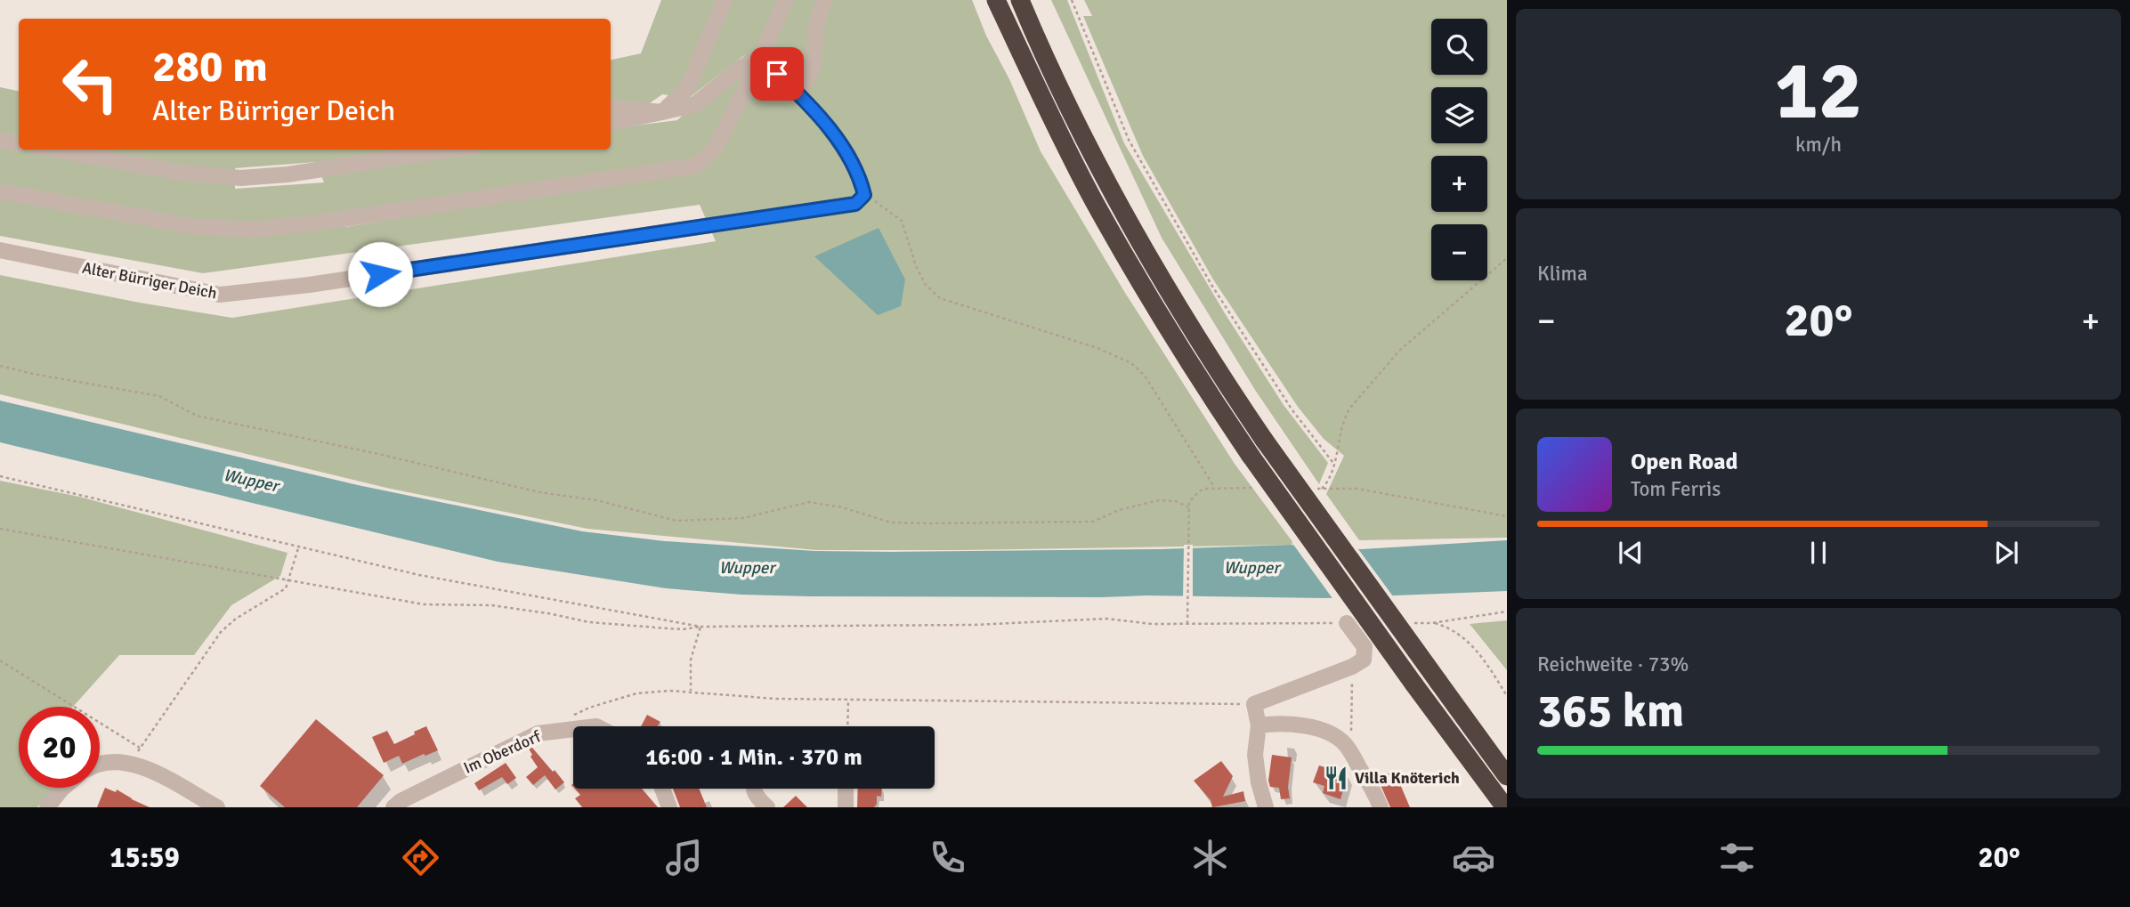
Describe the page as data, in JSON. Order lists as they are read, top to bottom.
{
  "streets": {
    "street": ["Alter Bürriger Deich", "Im Oberdorf"]
  },
  "water": ["Wupper"],
  "places": {
    "restaurant": ["Villa Knöterich"]
  },
  "page": {
    "tile": [
      ["12", "km/h"],
      "Klima",
      ["Reichweite · 73%", "365 km"]
    ],
    "map_buttons": ["+", "−"],
    "turn": ["280 m", "Alter Bürriger Deich"],
    "heat": ["−", "20°", "+"],
    "song": ["Open Road", "Tom Ferris"],
    "limit": "20",
    "trip": "16:00 · 1 Min. · 370 m",
    "tabs": ["15:59", "20°"]
  }
}
